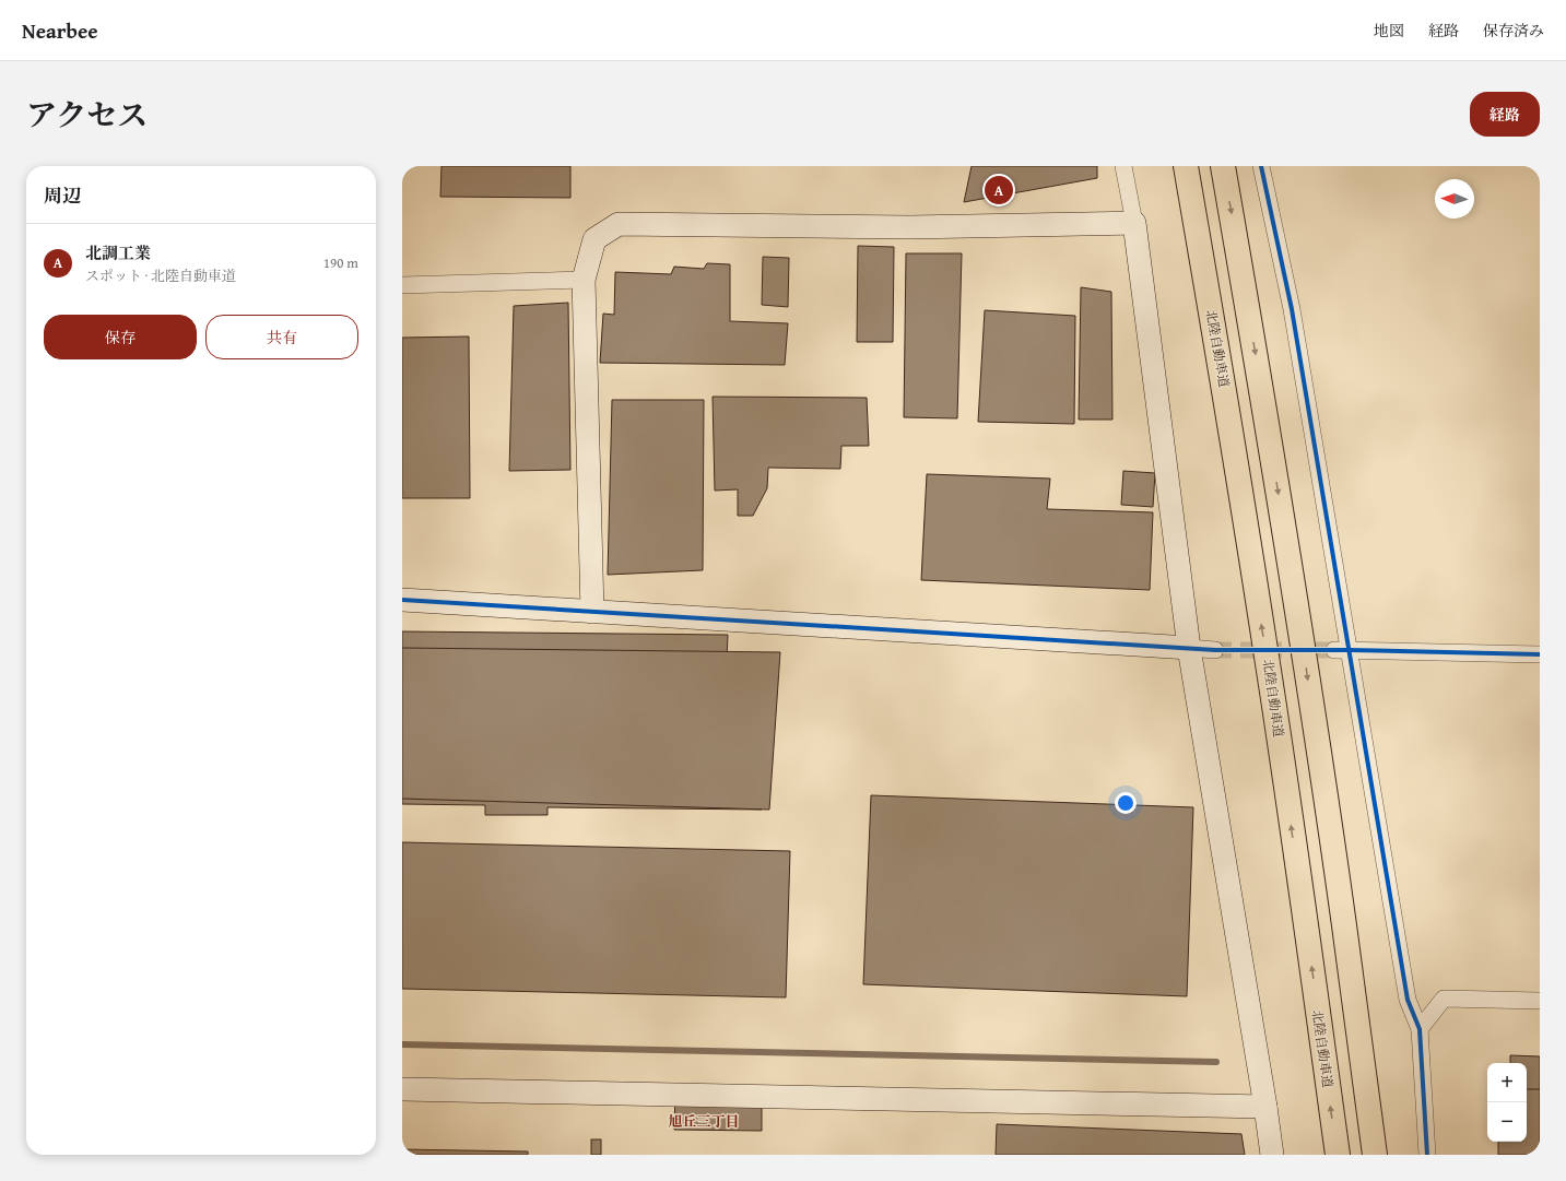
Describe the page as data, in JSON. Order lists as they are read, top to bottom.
{
  "streets": {
    "highway": ["北陸自動車道"]
  },
  "districts": ["旭丘三丁目"],
  "north": "left",
  "page": {
    "header": "Nearbee",
    "nav": ["地図", "経路", "保存済み"],
    "title": "アクセス",
    "buttons": [
      "経路",
      ["保存", "共有"]
    ],
    "heading": "周辺",
    "pins": "A",
    "list": [
      {
        "mark": "A",
        "name": "北調工業",
        "note": "スポット · 北陸自動車道",
        "value": "190 m"
      }
    ],
    "map_buttons": ["+", "−"]
  }
}
